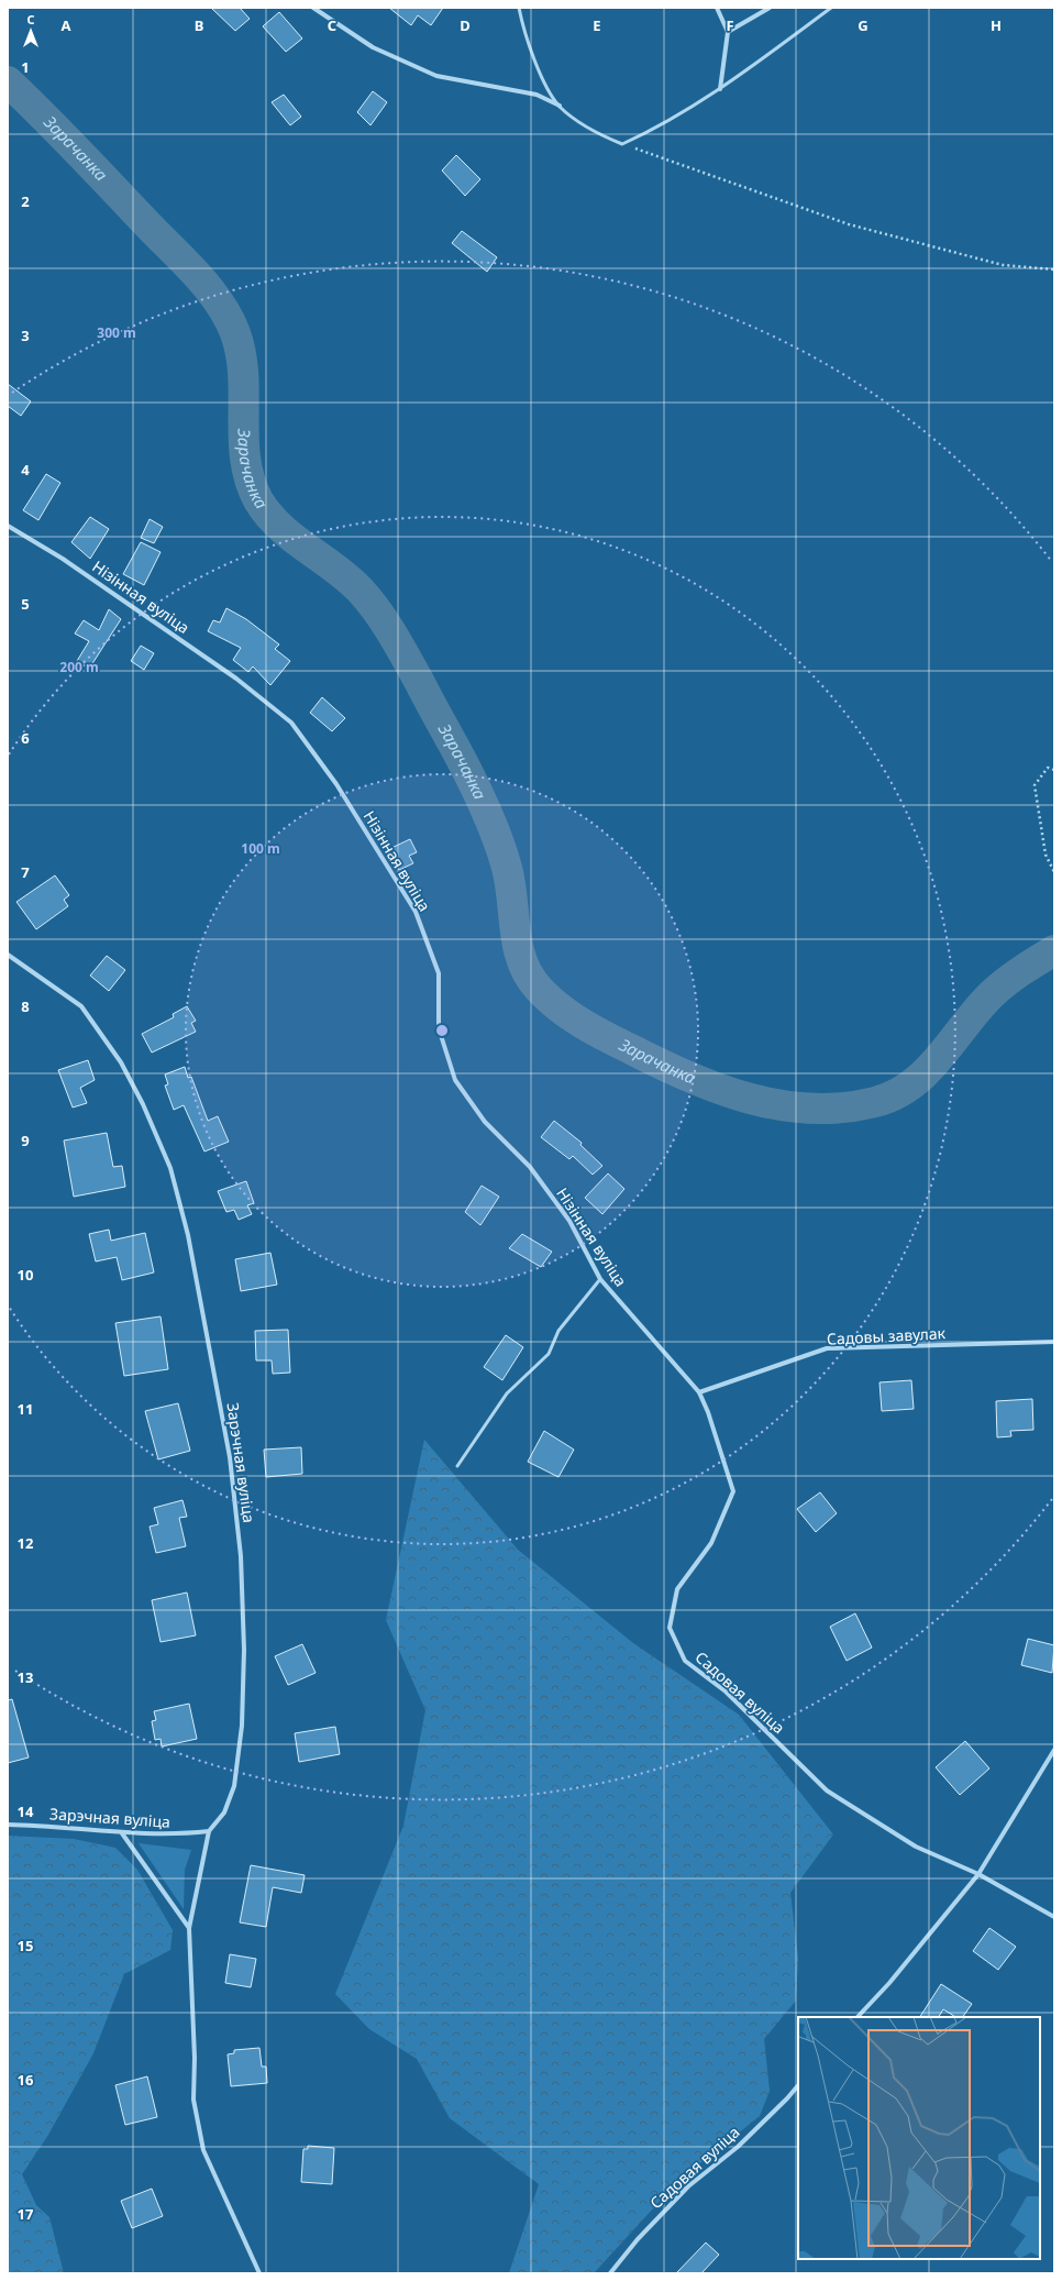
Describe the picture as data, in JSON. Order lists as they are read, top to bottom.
{
  "streets": {
    "street": [
      "Нізінная вуліца",
      "Садовы завулак",
      "Зарэчная вуліца",
      "Садовая вуліца"
    ]
  },
  "crossings": [
    ["Нізінная вуліца", "Садовы завулак"],
    ["Нізінная вуліца", "Садовая вуліца"],
    ["Садовы завулак", "Садовая вуліца"]
  ],
  "water": ["Зарачанка"],
  "north": "top",
  "grid": {
    "columns": [
      "A",
      "B",
      "C",
      "D",
      "E",
      "F",
      "G",
      "H"
    ],
    "rows": [
      "1",
      "2",
      "3",
      "4",
      "5",
      "6",
      "7",
      "8",
      "9",
      "10",
      "11",
      "12",
      "13",
      "14",
      "15",
      "16",
      "17"
    ]
  },
  "rings": ["300 m", "200 m", "100 m"]
}
